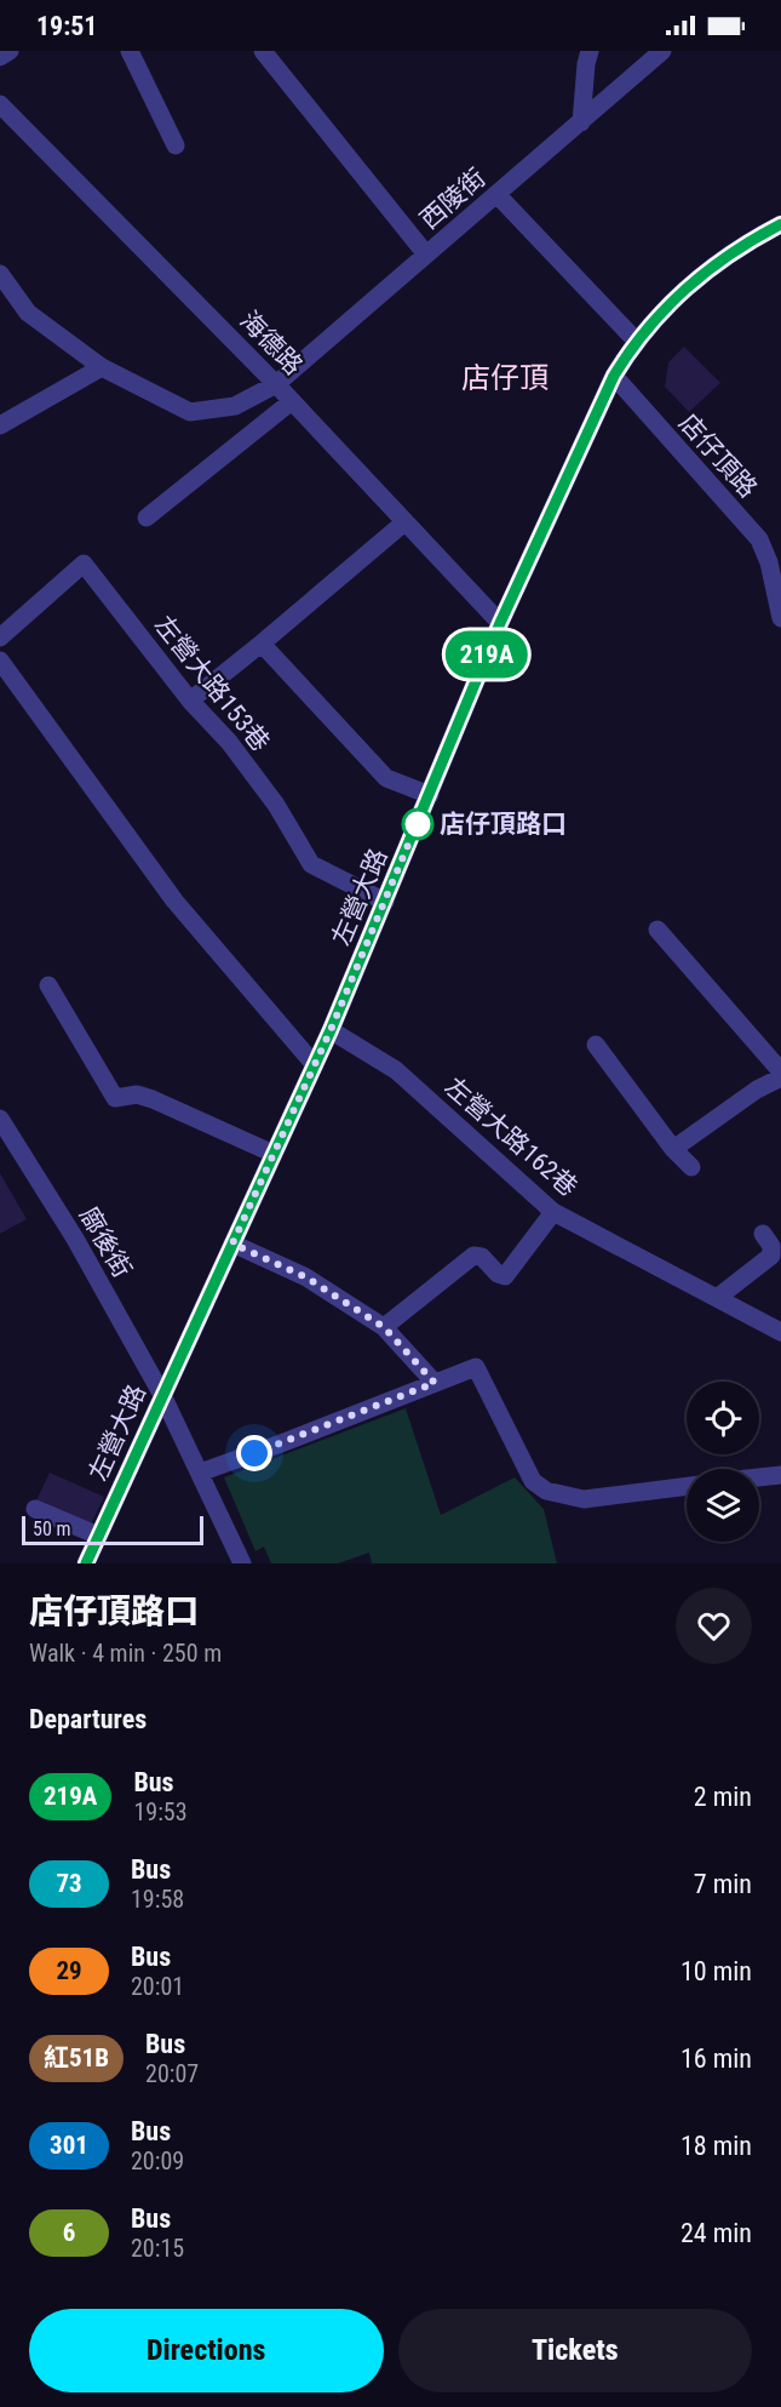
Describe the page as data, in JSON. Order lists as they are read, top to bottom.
{
  "streets": {
    "street": [
      "西陵街",
      "海德路",
      "店仔頂路",
      "左營大路153巷",
      "左營大路",
      "左營大路162巷",
      "廍後街"
    ]
  },
  "crossings": [
    ["西陵街", "海德路"],
    ["海德路", "左營大路"],
    ["店仔頂路", "左營大路"],
    ["左營大路153巷", "左營大路"],
    ["左營大路", "左營大路162巷"],
    ["左營大路", "廍後街"]
  ],
  "districts": ["店仔頂"],
  "places": ["店仔頂路口"],
  "lines": ["bus line 219A"],
  "scale_bar": "50 m",
  "page": {
    "status": "19:51",
    "on_map": "219A",
    "scale": "50 m",
    "heading": [
      ["店仔頂路口", "Walk · 4 min · 250 m"],
      "Departures"
    ],
    "list": [
      {
        "mark": "219A",
        "name": "Bus",
        "note": "19:53",
        "value": "2 min"
      },
      {
        "mark": "73",
        "name": "Bus",
        "note": "19:58",
        "value": "7 min"
      },
      {
        "mark": "29",
        "name": "Bus",
        "note": "20:01",
        "value": "10 min"
      },
      {
        "mark": "紅51B",
        "name": "Bus",
        "note": "20:07",
        "value": "16 min"
      },
      {
        "mark": "301",
        "name": "Bus",
        "note": "20:09",
        "value": "18 min"
      },
      {
        "mark": "6",
        "name": "Bus",
        "note": "20:15",
        "value": "24 min"
      }
    ],
    "buttons": ["Directions", "Tickets"]
  }
}
